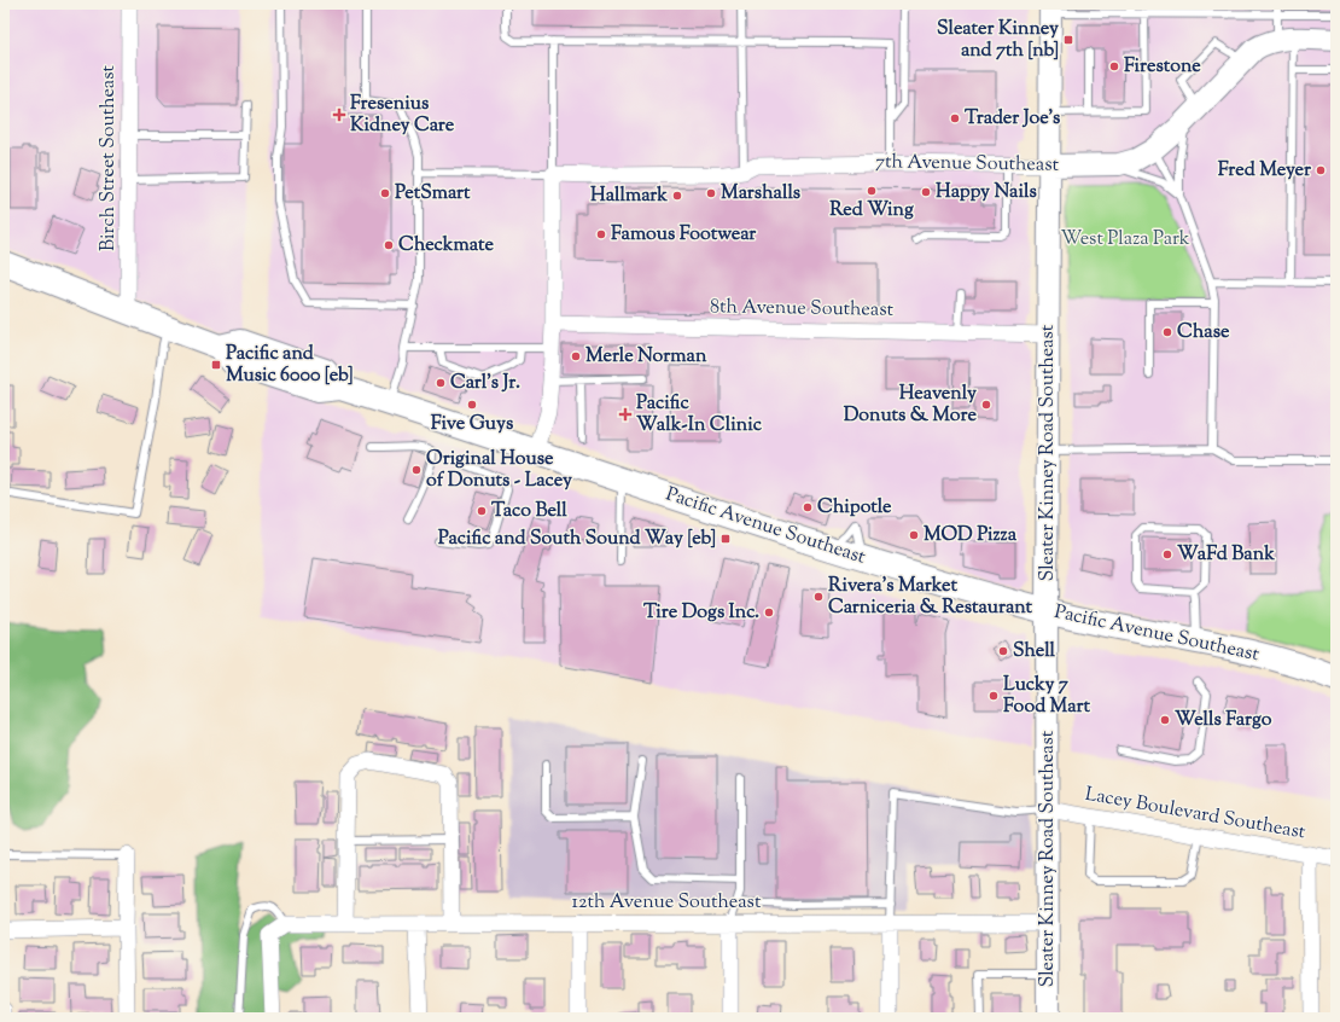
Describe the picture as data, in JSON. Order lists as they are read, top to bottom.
{
  "streets": {
    "main road": ["Pacific Avenue Southeast"],
    "street": [
      "Birch Street Southeast",
      "7th Avenue Southeast",
      "8th Avenue Southeast",
      "Sleater Kinney Road Southeast",
      "Lacey Boulevard Southeast",
      "12th Avenue Southeast"
    ]
  },
  "crossings": [
    ["Birch Street Southeast", "Pacific Avenue Southeast"],
    ["7th Avenue Southeast", "Sleater Kinney Road Southeast"],
    ["8th Avenue Southeast", "Sleater Kinney Road Southeast"],
    ["Sleater Kinney Road Southeast", "Pacific Avenue Southeast"],
    ["Sleater Kinney Road Southeast", "Lacey Boulevard Southeast"],
    ["Sleater Kinney Road Southeast", "12th Avenue Southeast"]
  ],
  "parks": ["West Plaza Park"],
  "places": {
    "transit": ["Sleater Kinney and 7th [nb]", "Pacific and Music 6000 [eb]", "Pacific and South Sound Way [eb]"],
    "other": [
      "Firestone",
      "Trader Joe's",
      "Fred Meyer",
      "Red Wing",
      "Happy Nails",
      "PetSmart",
      "Marshalls",
      "Hallmark",
      "Famous Footwear",
      "Checkmate",
      "Chase",
      "Merle Norman",
      "Carl's Jr.",
      "Five Guys",
      "Heavenly Donuts & More",
      "Original House of Donuts - Lacey",
      "Chipotle",
      "Taco Bell",
      "MOD Pizza",
      "WaFd Bank",
      "Rivera’s Market Carniceria & Restaurant",
      "Tire Dogs Inc.",
      "Shell",
      "Lucky 7 Food Mart",
      "Wells Fargo"
    ],
    "health": ["Fresenius Kidney Care", "Pacific Walk-In Clinic"]
  }
}
